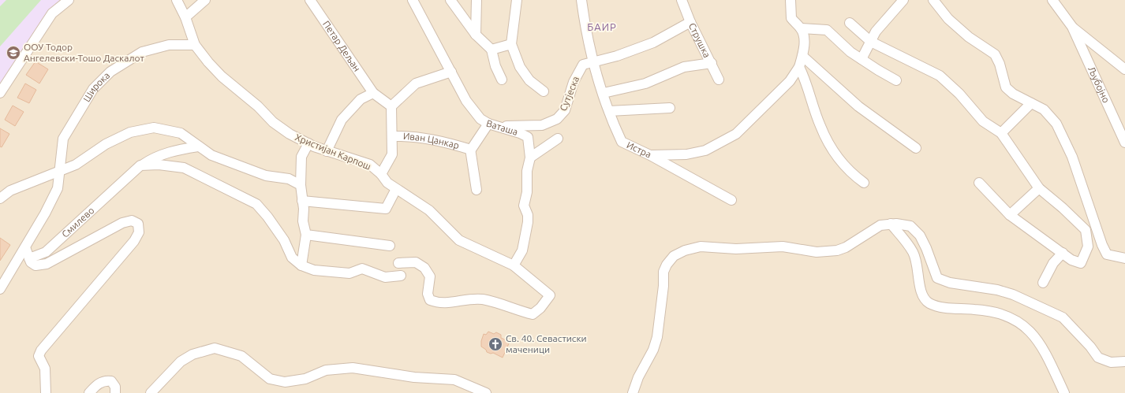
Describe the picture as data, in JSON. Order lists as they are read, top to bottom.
{
  "streets": {
    "street": [
      "Струшка",
      "Петар Дељан",
      "Љубојно",
      "Широка",
      "Сутјеска",
      "Ваташа",
      "Иван Цанкар",
      "Истра",
      "Христијан Карпош",
      "Смилево"
    ]
  },
  "crossings": [
    ["Широка", "Христијан Карпош"],
    ["Сутјеска", "Ваташа"],
    ["Сутјеска", "Истра"],
    ["Ваташа", "Иван Цанкар"],
    ["Ваташа", "Христијан Карпош"]
  ],
  "districts": ["БАИР"],
  "places": {
    "school or university": ["ООУ Тодор Ангелевски-Тошо Даскалот"],
    "church": ["Св. 40. Севастиски маченици"]
  }
}
